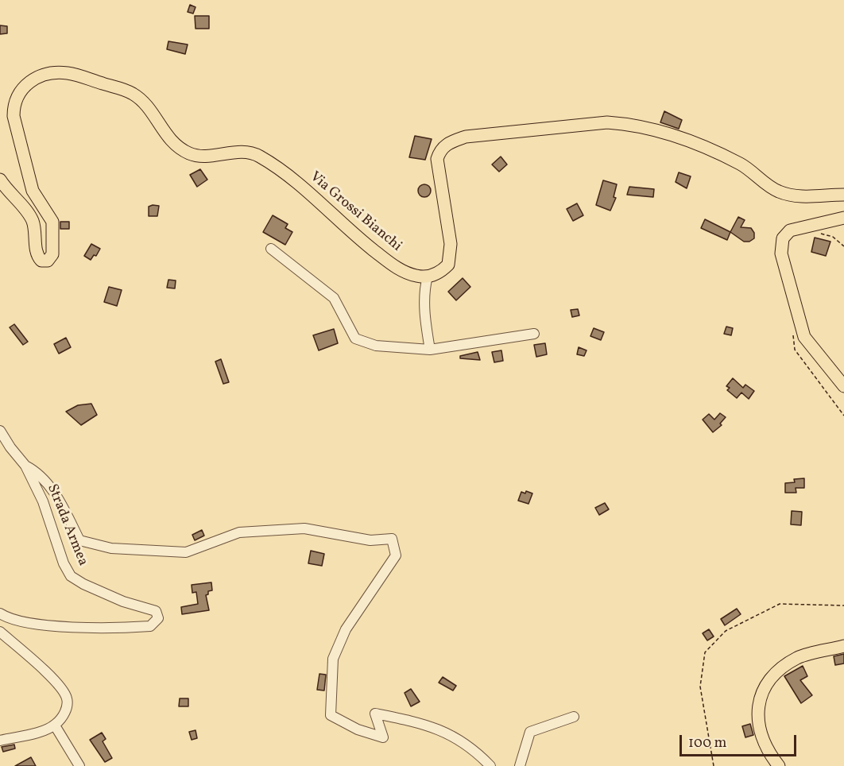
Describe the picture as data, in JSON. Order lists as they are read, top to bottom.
{
  "streets": {
    "main road": ["Via Grossi Bianchi"],
    "street": ["Strada Armea"]
  },
  "scale_bar": "100 m"
}
